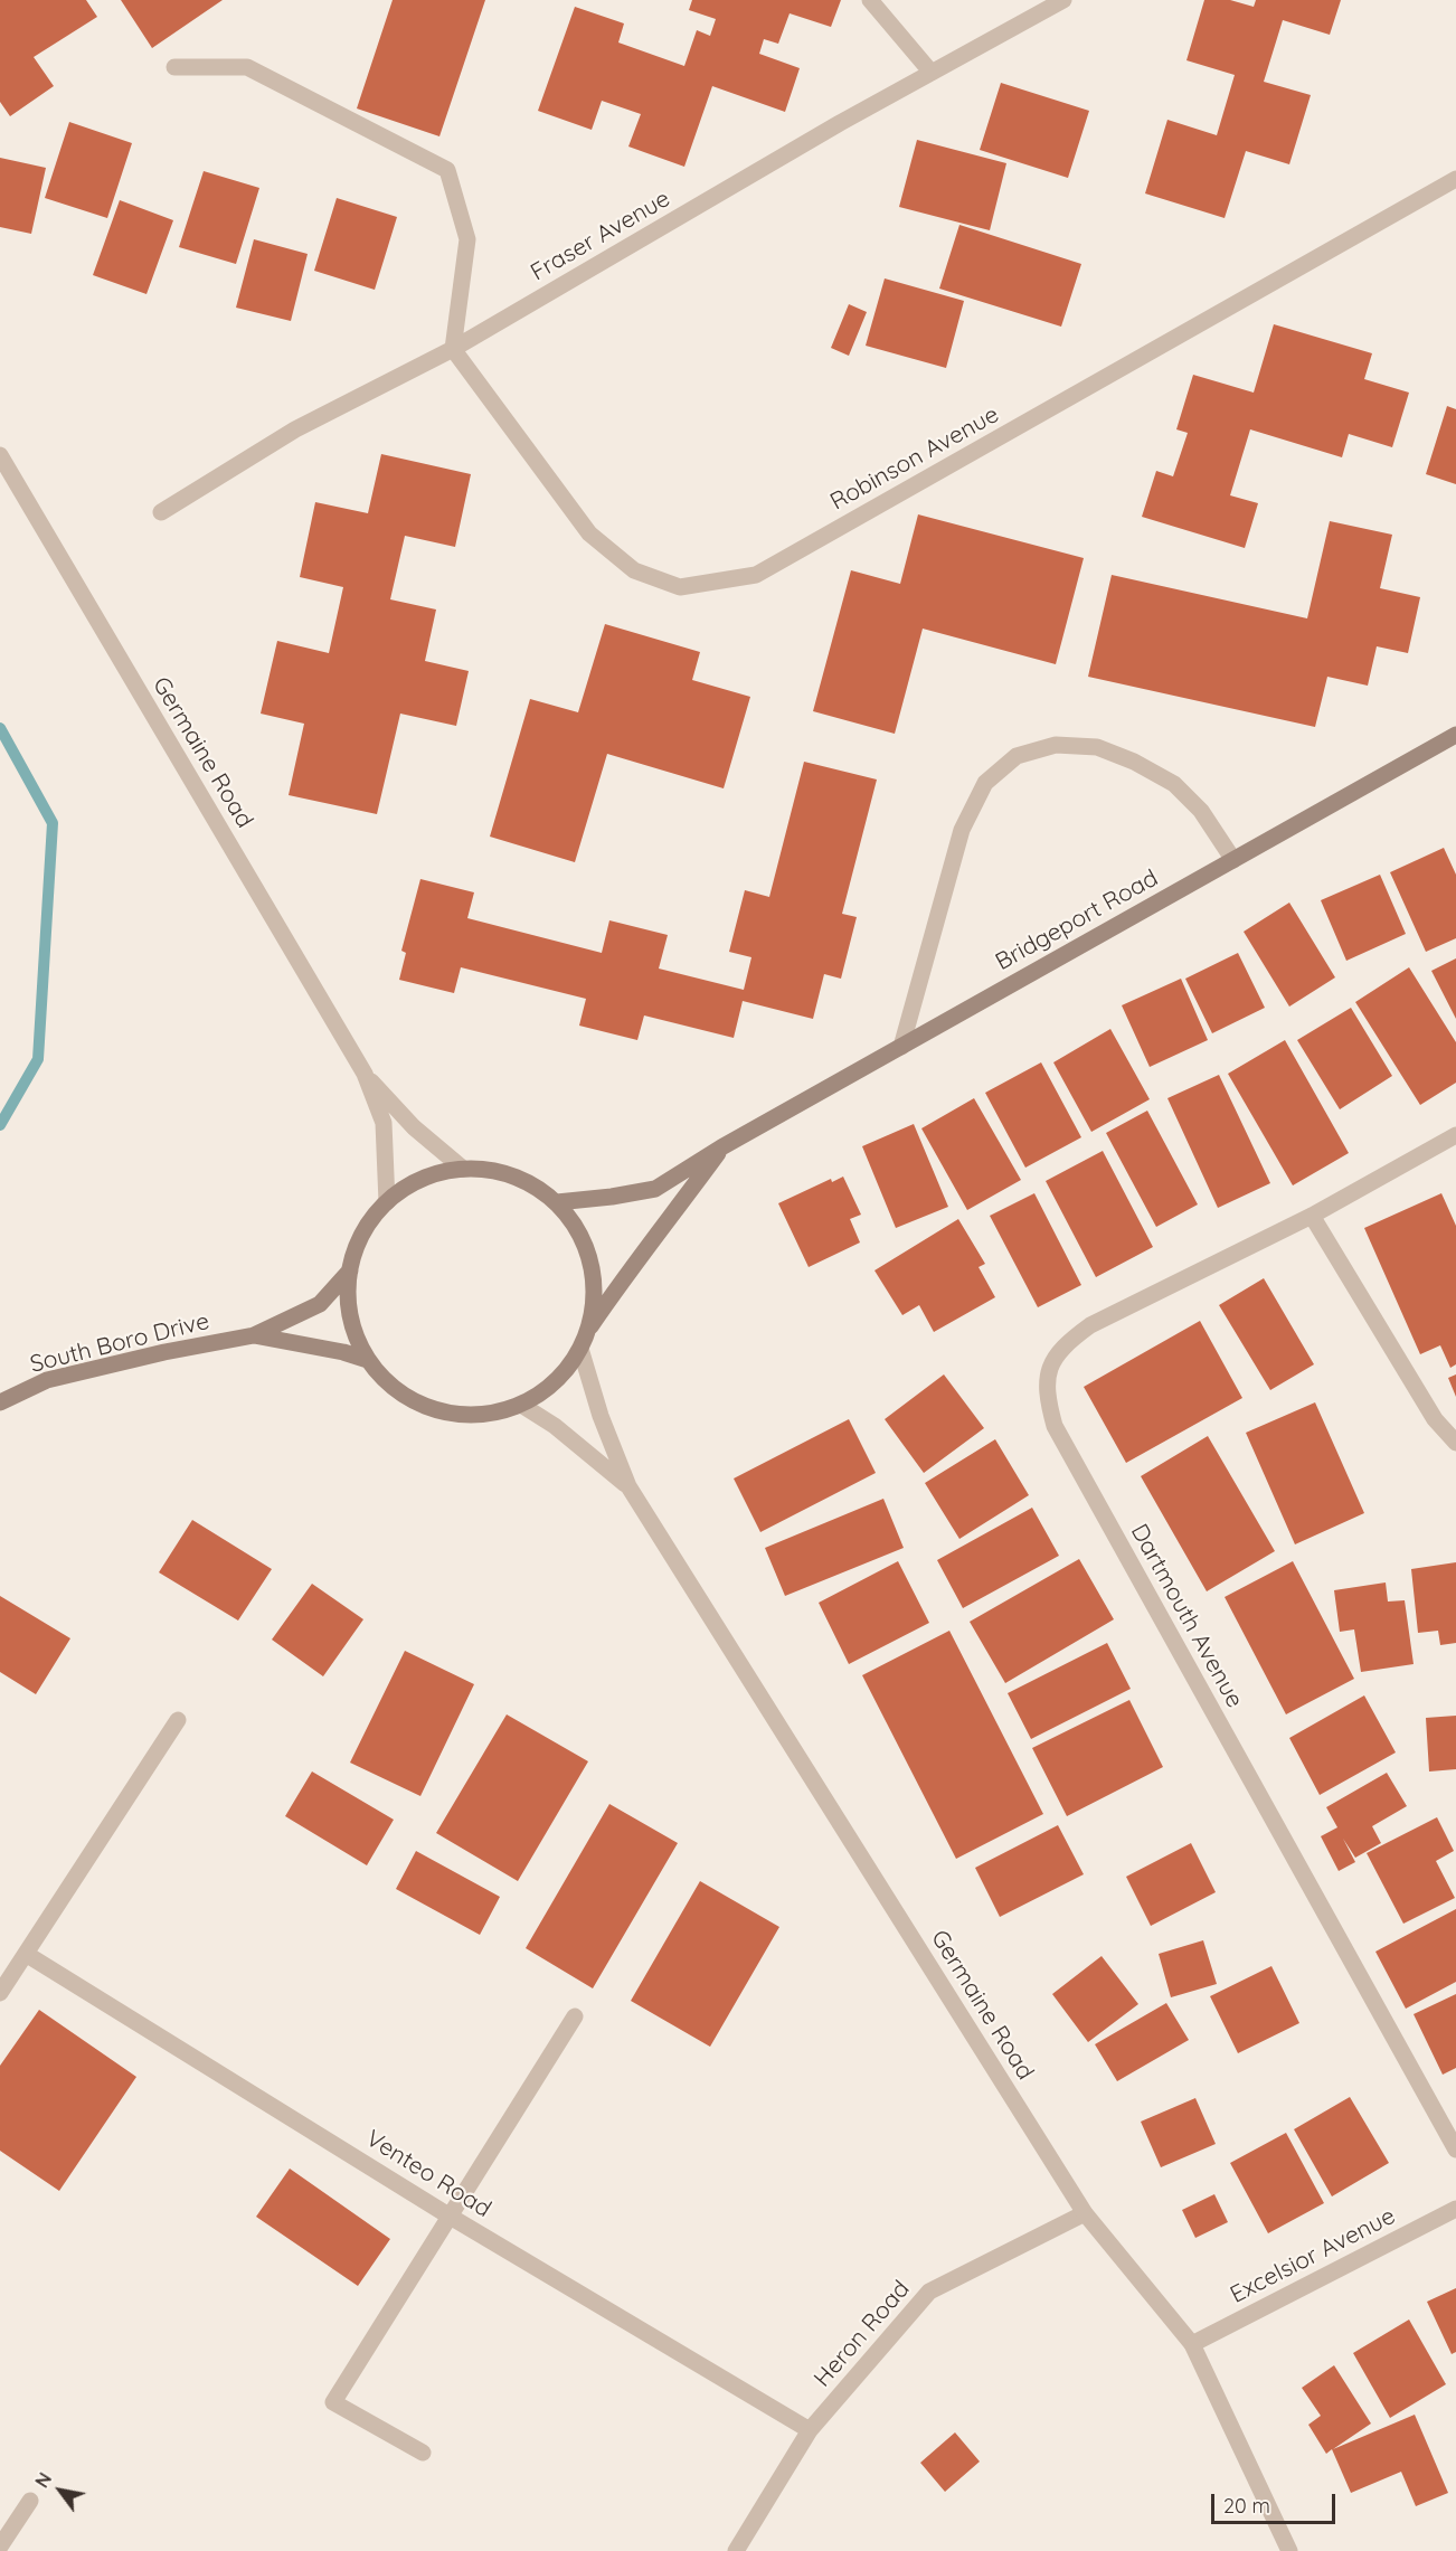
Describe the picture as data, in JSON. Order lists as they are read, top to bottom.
{
  "streets": {
    "main road": ["Bridgeport Road", "South Boro Drive"],
    "street": [
      "Fraser Avenue",
      "Robinson Avenue",
      "Germaine Road",
      "Dartmouth Avenue",
      "Venteo Road",
      "Excelsior Avenue",
      "Heron Road"
    ]
  },
  "crossings": [
    ["Fraser Avenue", "Robinson Avenue"],
    ["Germaine Road", "Excelsior Avenue"],
    ["Germaine Road", "Heron Road"],
    ["Venteo Road", "Heron Road"]
  ],
  "scale_bar": "20 m",
  "north": "top left"
}
